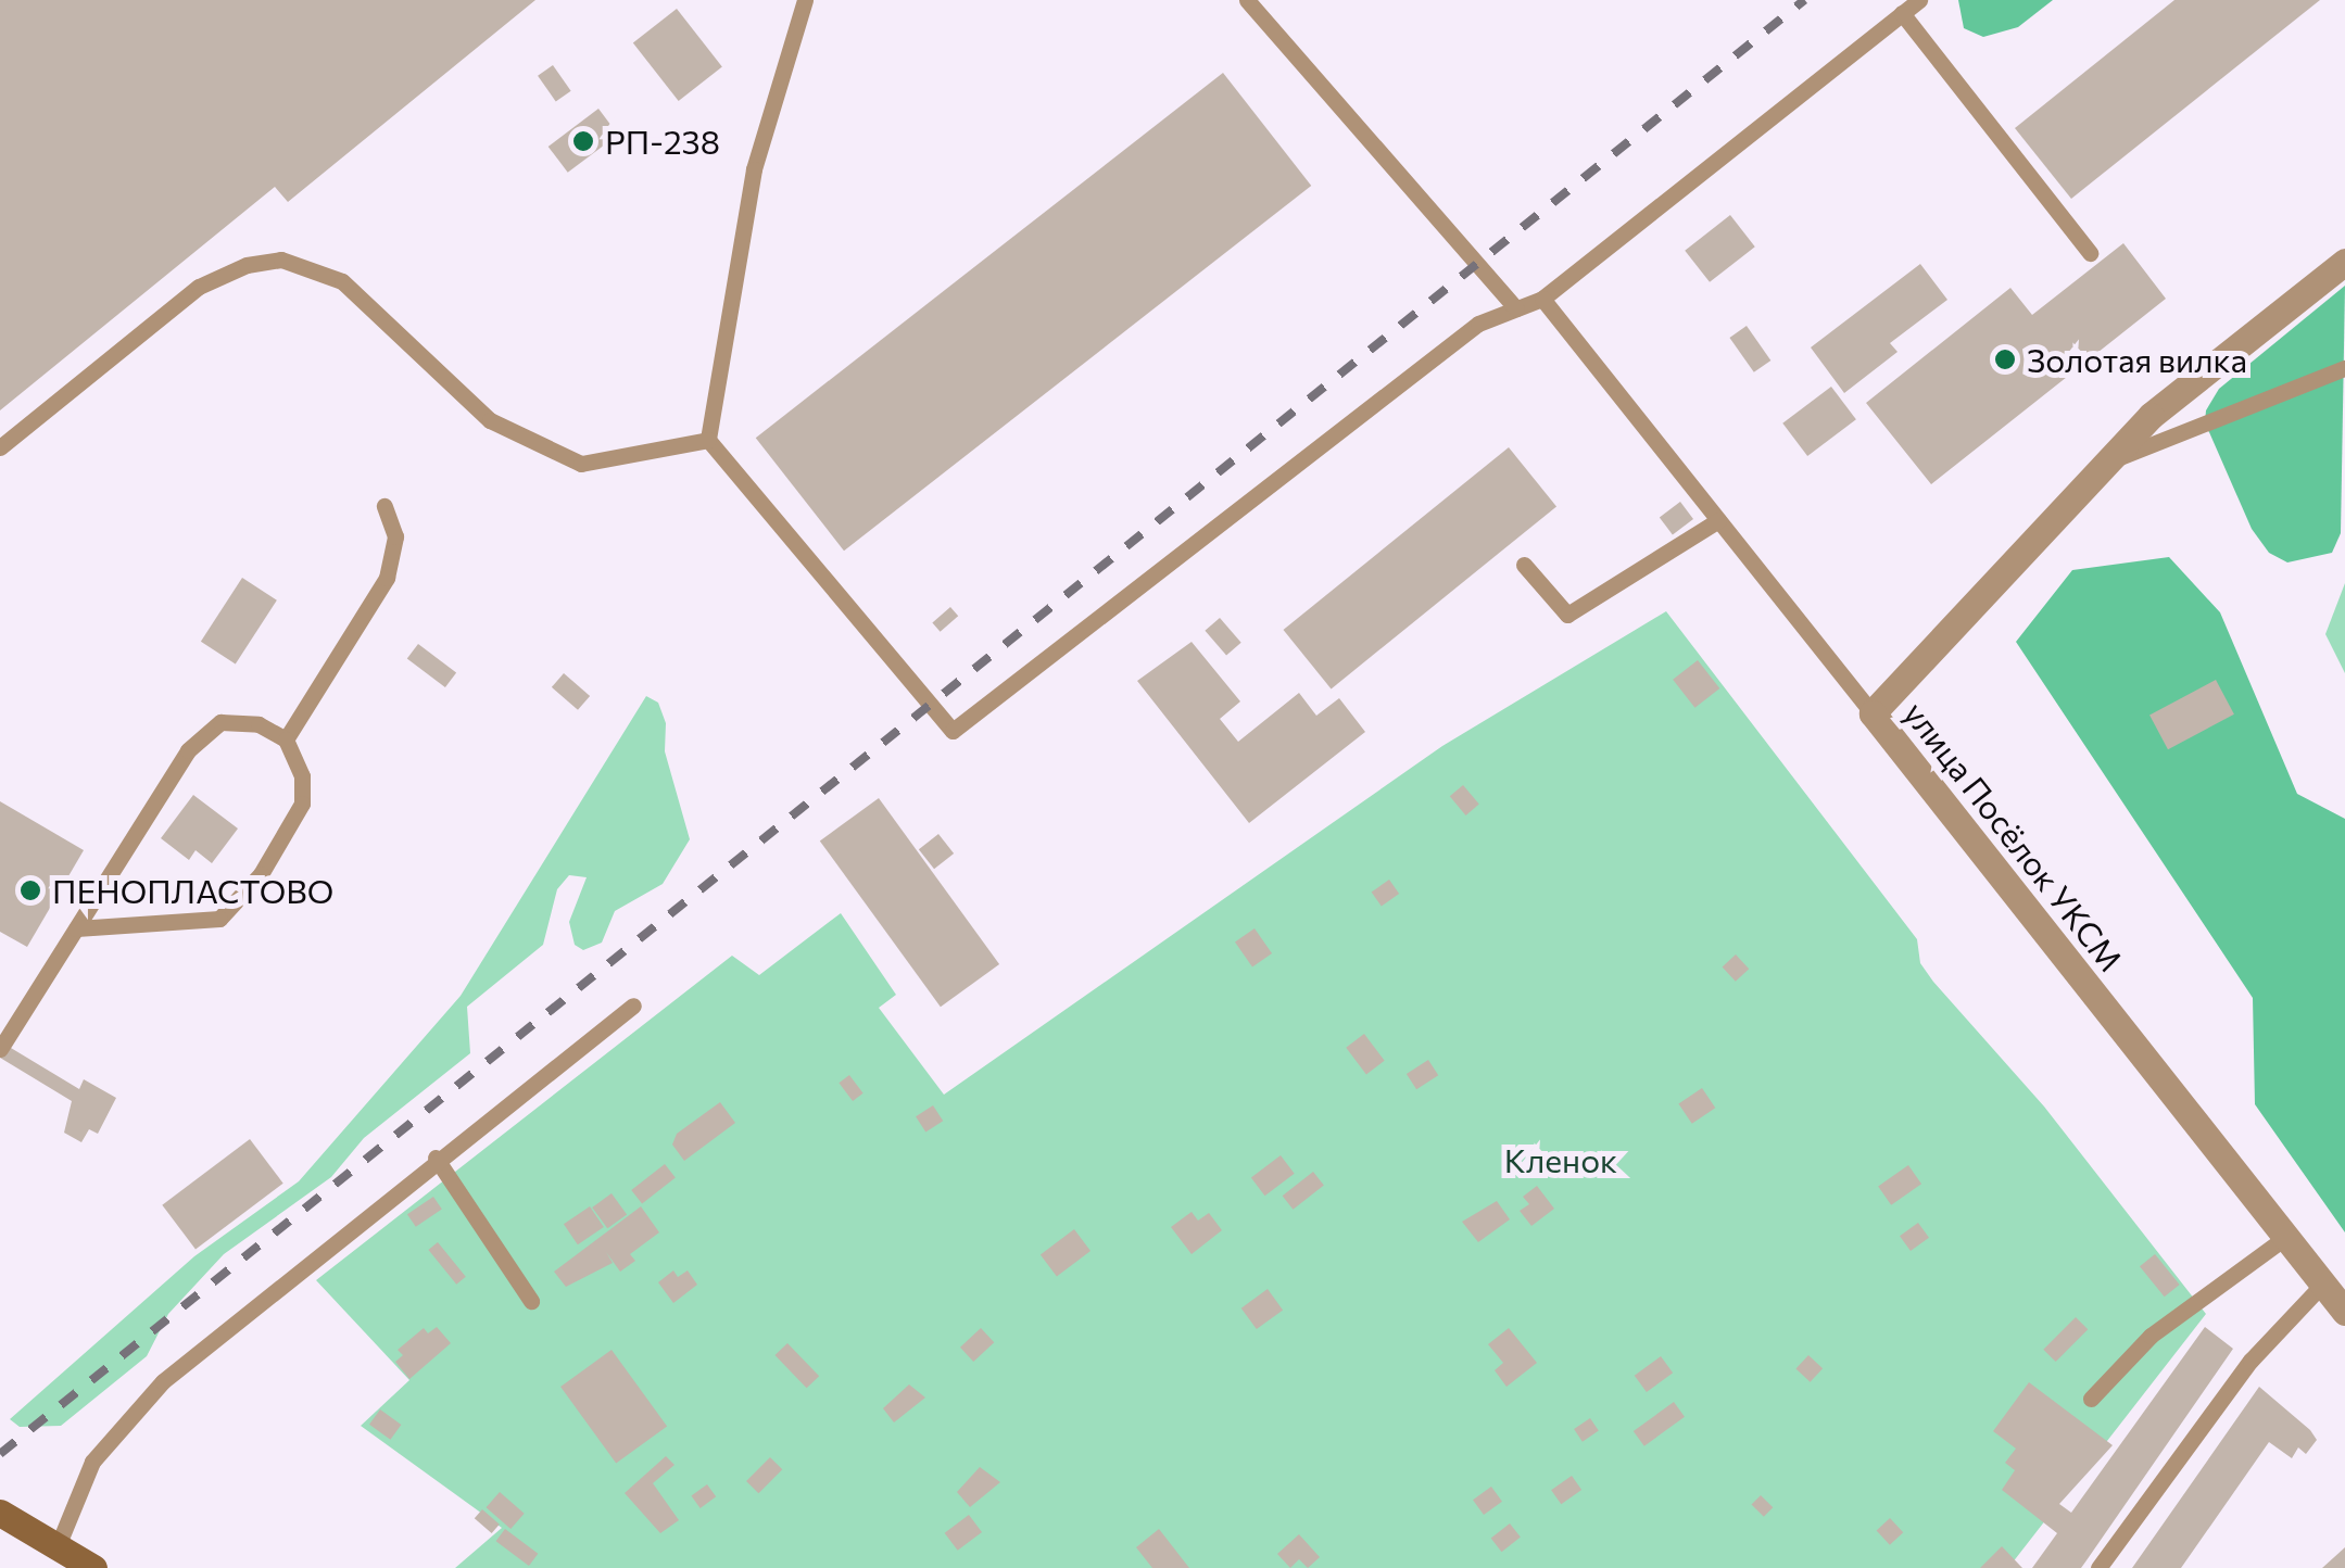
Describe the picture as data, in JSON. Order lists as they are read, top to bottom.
{
  "streets": {
    "street": ["улица Посёлок УКСМ"]
  },
  "parks": ["Кленок"],
  "places": ["РП-238", "Золотая вилка", "ПЕНОПЛАСТОВО"]
}
